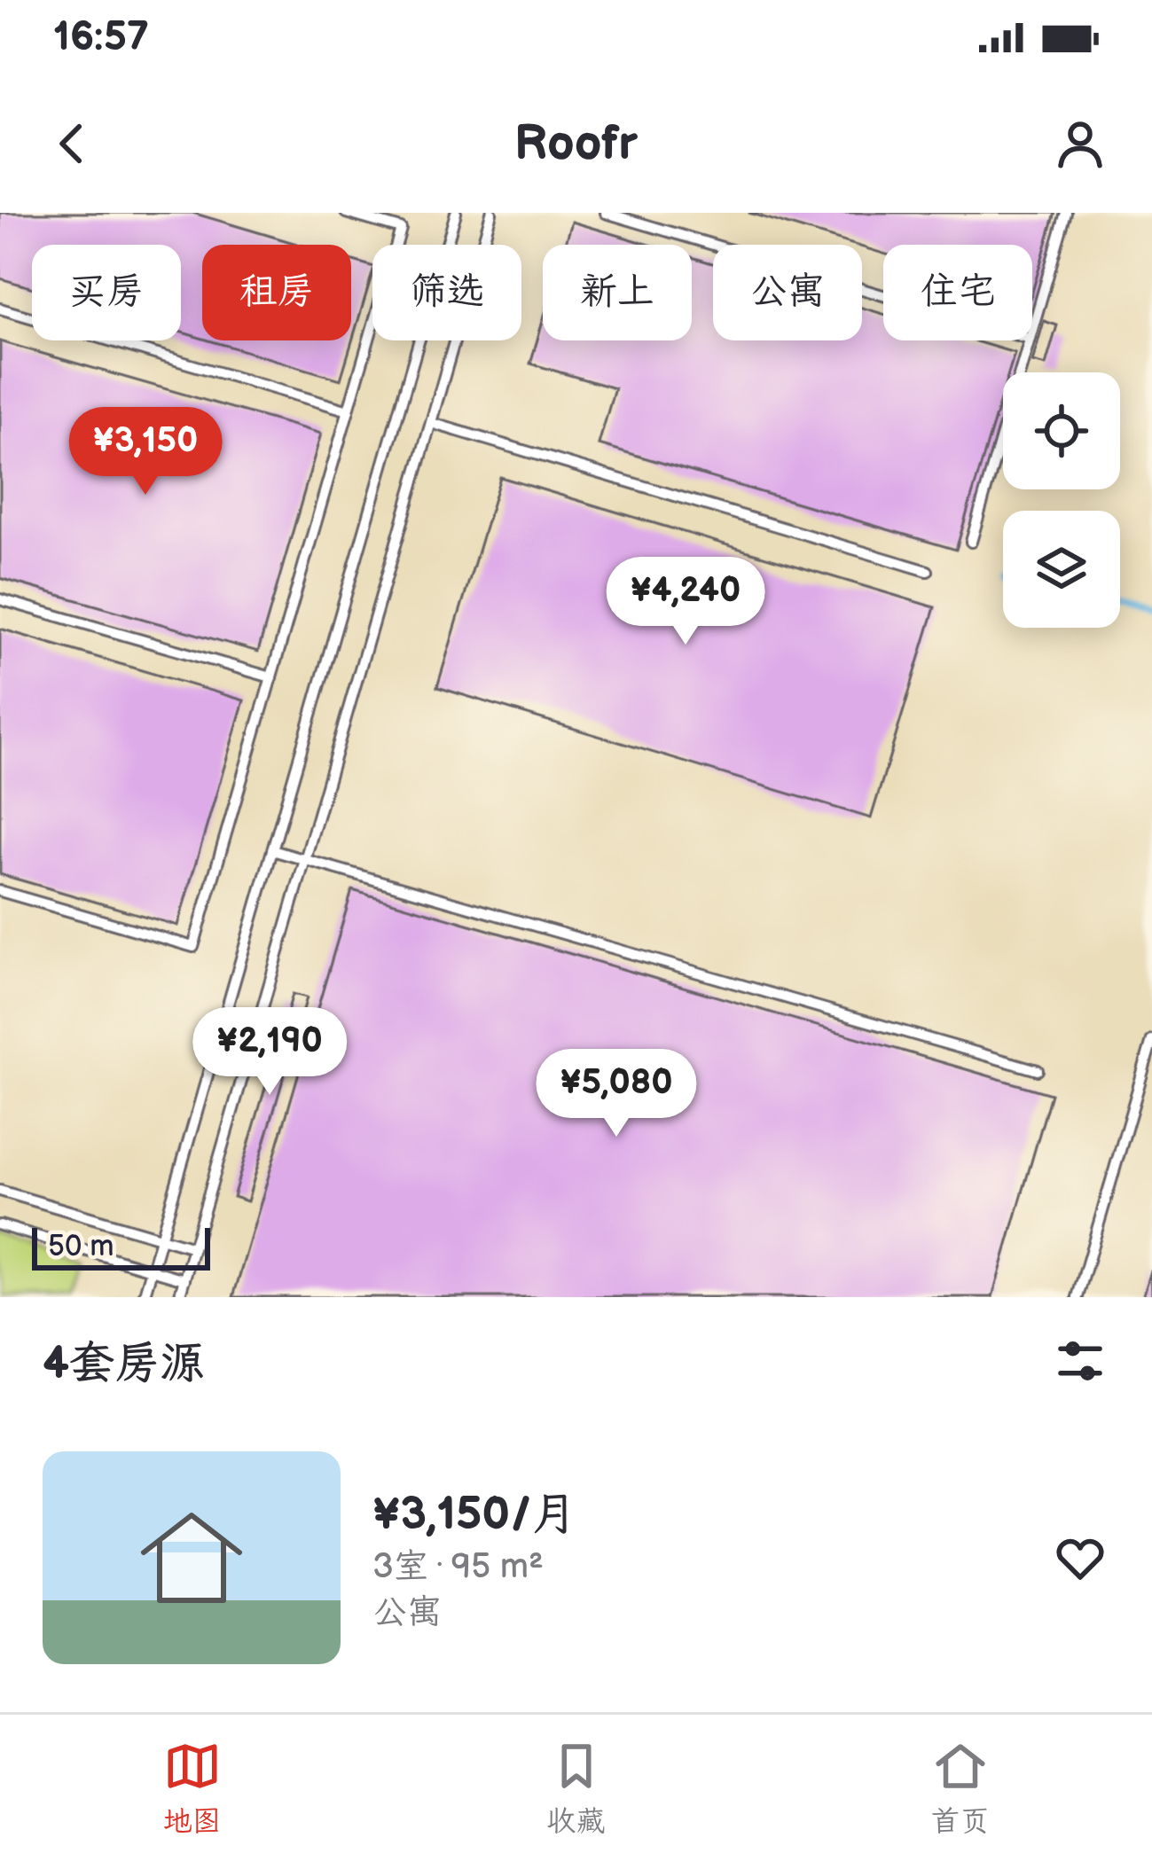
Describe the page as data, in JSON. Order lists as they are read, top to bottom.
{
  "scale_bar": "50 m",
  "page": {
    "status": "16:57",
    "header": "Roofr",
    "chip": [
      "买房",
      "租房",
      "筛选",
      "新上",
      "公寓",
      "住宅"
    ],
    "price": [
      "¥3,150",
      "¥4,240",
      "¥2,190",
      "¥5,080"
    ],
    "scale": "50 m",
    "heading": "4套房源",
    "list": [
      {
        "name": "¥3,150/月",
        "note": "3室 · 95 m² · 公寓"
      }
    ],
    "tabs": ["地图", "收藏", "首页"]
  }
}
